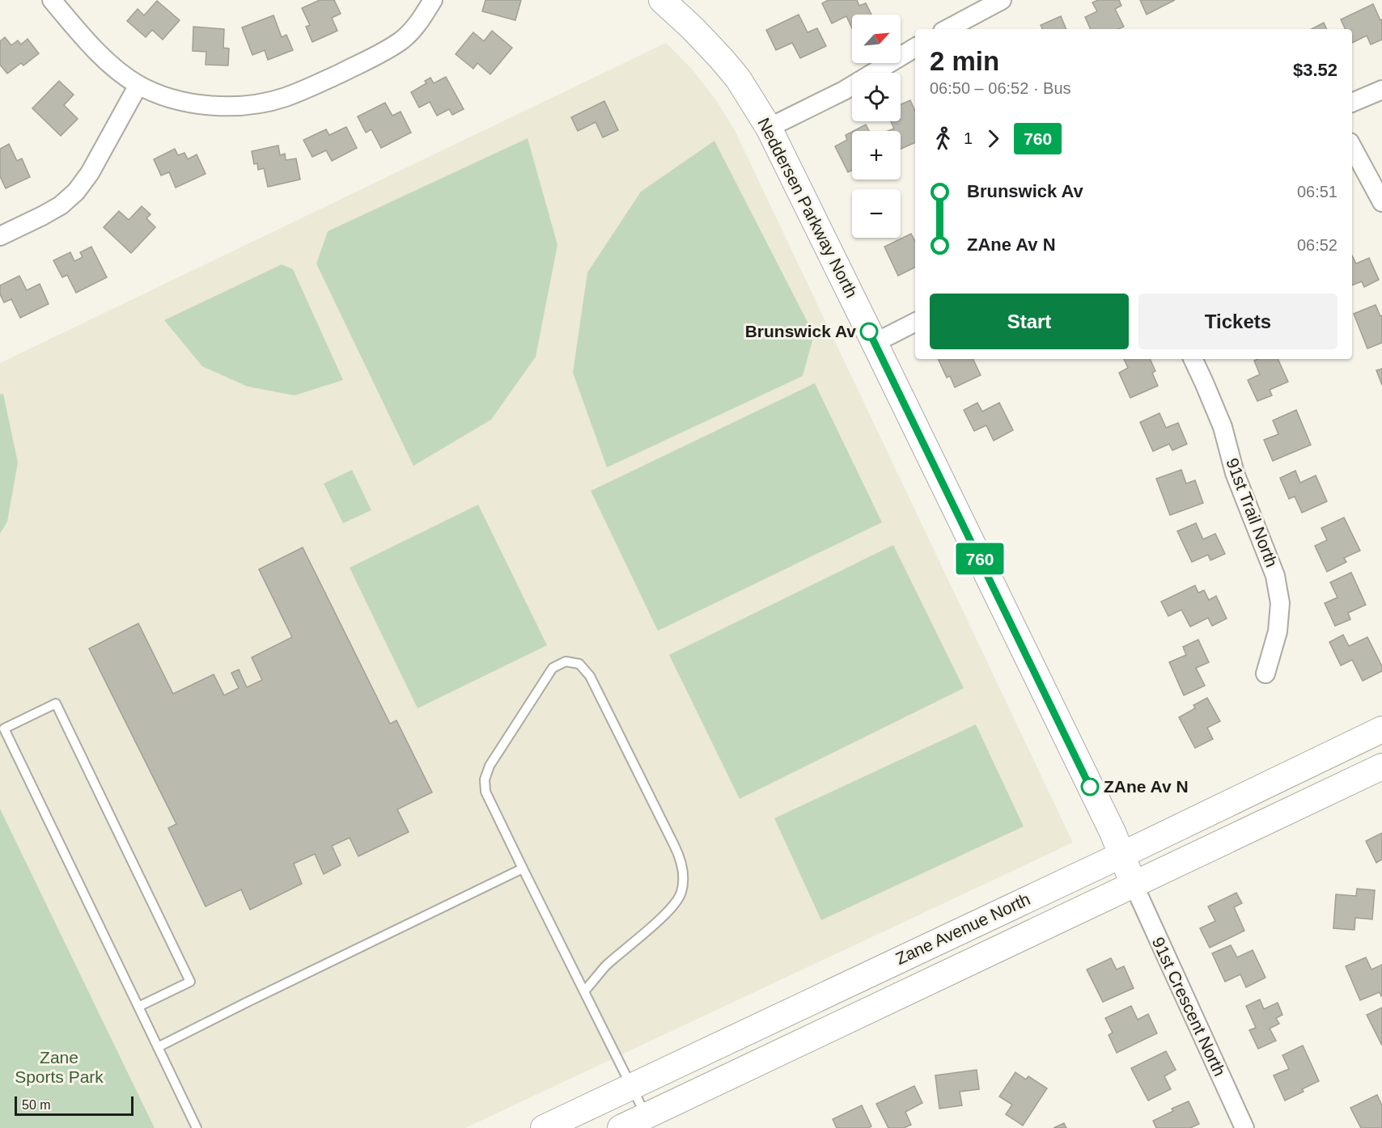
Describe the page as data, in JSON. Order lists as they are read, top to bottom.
{
  "streets": {
    "main road": ["Neddersen Parkway North", "Zane Avenue North"],
    "street": ["91st Trail North", "91st Crescent North"]
  },
  "crossings": [
    ["Neddersen Parkway North", "Zane Avenue North"],
    ["Neddersen Parkway North", "91st Crescent North"],
    ["Zane Avenue North", "91st Crescent North"]
  ],
  "parks": ["Zane Sports Park"],
  "places": ["Brunswick Av", "ZAne Av N"],
  "lines": ["bus line 760"],
  "scale_bar": "50 m",
  "north": "top right",
  "page": {
    "on_map": "760",
    "map_buttons": ["+", "−"],
    "heading": ["2 min", "06:50 – 06:52 · Bus", "$3.52"],
    "legs": ["1", "760"],
    "list": [
      {
        "name": "Brunswick Av",
        "value": "06:51"
      },
      {
        "name": "ZAne Av N",
        "value": "06:52"
      }
    ],
    "buttons": ["Start", "Tickets"],
    "scale": "50 m"
  }
}
